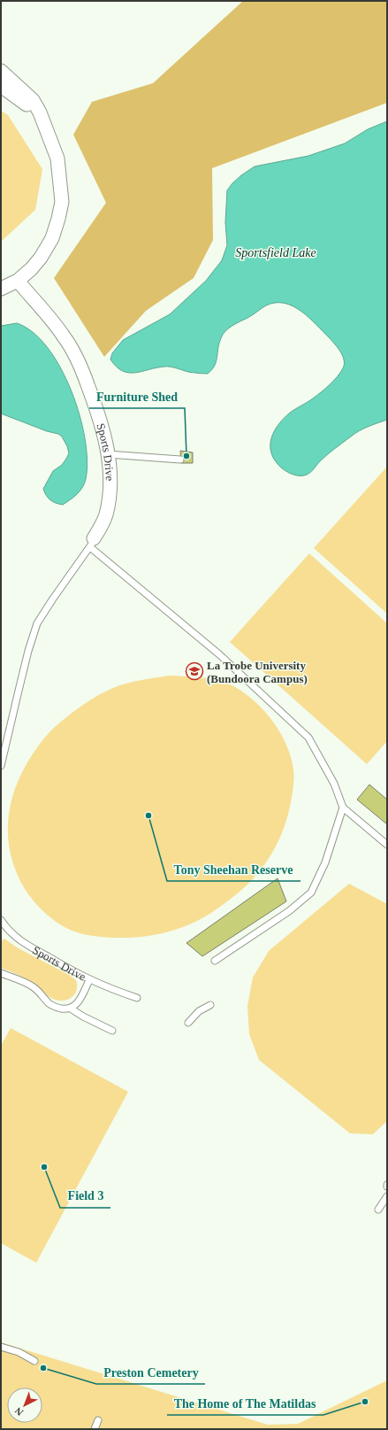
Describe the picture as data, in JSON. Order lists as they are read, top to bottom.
{
  "streets": {
    "street": ["Sports Drive"]
  },
  "water": ["Sportsfield Lake"],
  "places": {
    "other": [
      "Furniture Shed",
      "Tony Sheehan Reserve",
      "Field 3",
      "Preston Cemetery",
      "The Home of The Matildas"
    ],
    "school or university": ["La Trobe University (Bundoora Campus)"]
  },
  "north": "bottom left"
}
